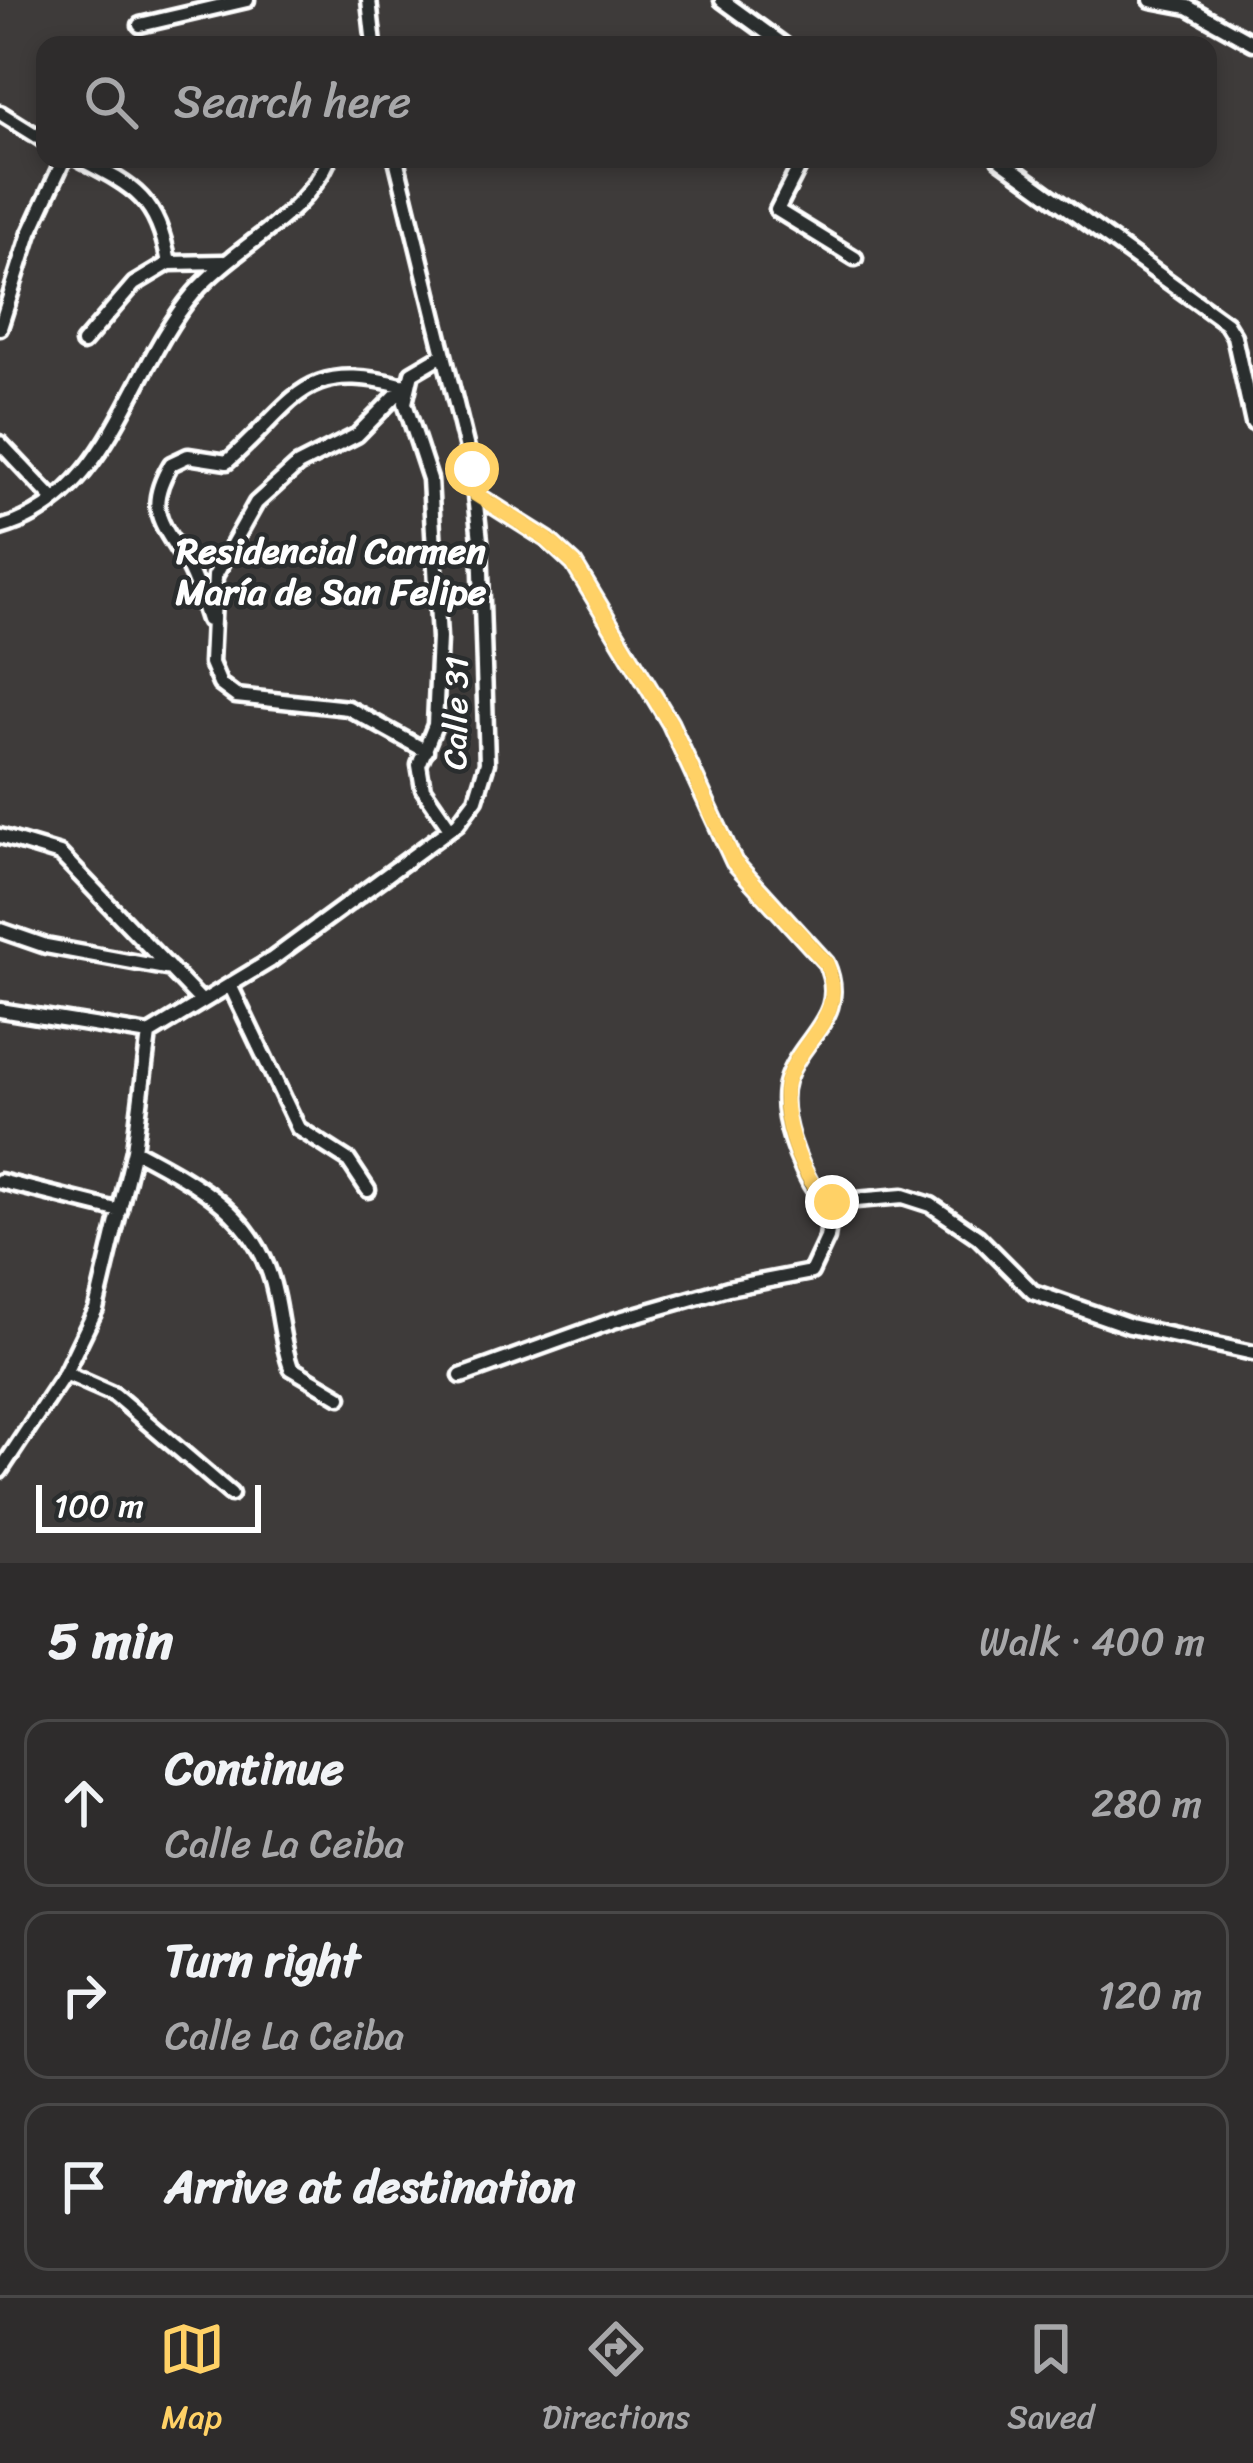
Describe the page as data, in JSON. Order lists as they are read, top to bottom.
{
  "streets": {
    "street": ["Calle 31"]
  },
  "districts": ["Residencial Carmen María de San Felipe"],
  "scale_bar": "100 m",
  "page": {
    "search": "Search here",
    "scale": "100 m",
    "heading": ["5 min", "Walk · 400 m"],
    "list": [
      ["Continue", "Calle La Ceiba", "280 m"],
      ["Turn right", "Calle La Ceiba", "120 m"],
      "Arrive at destination"
    ],
    "nav": ["Map", "Directions", "Saved"]
  }
}
